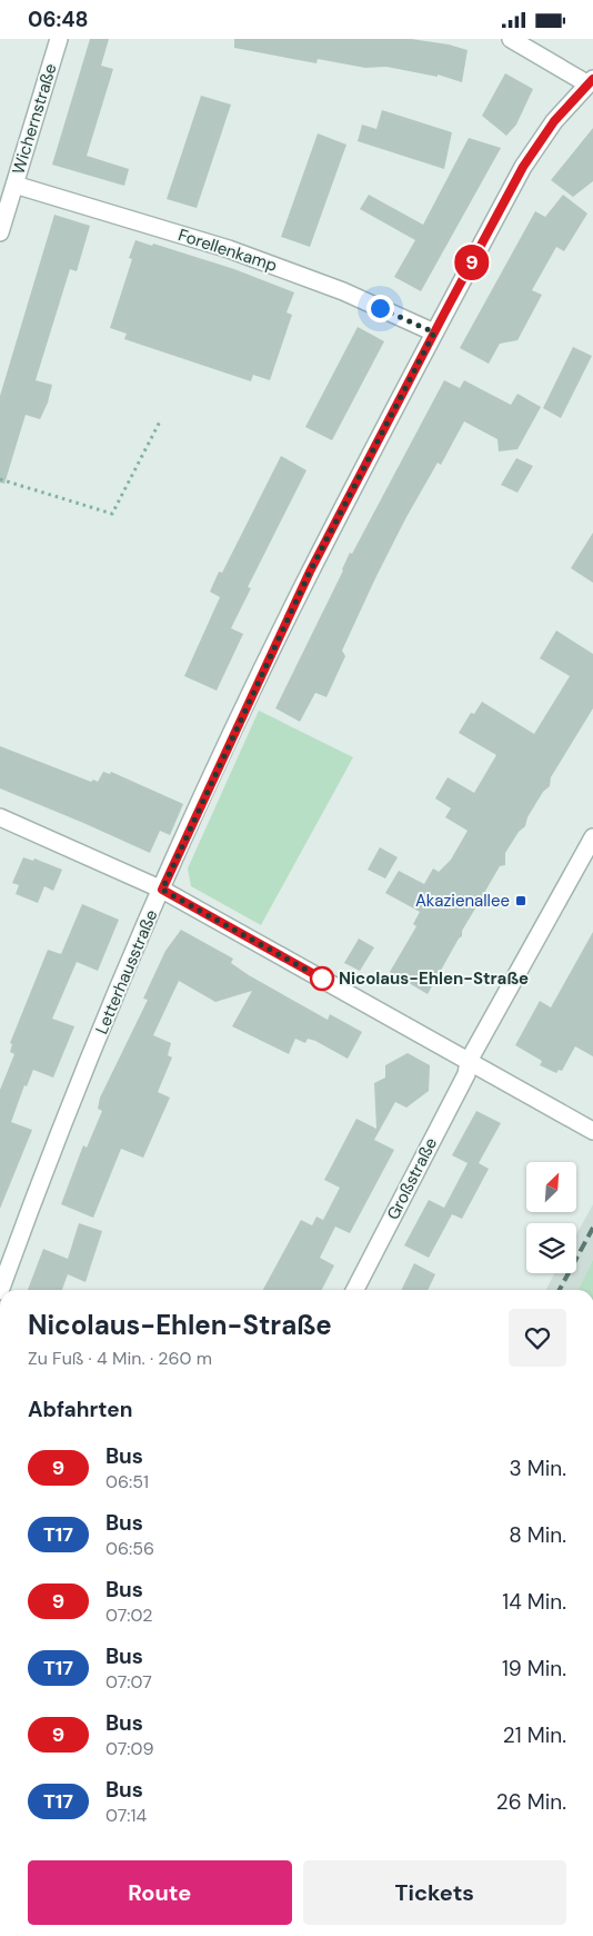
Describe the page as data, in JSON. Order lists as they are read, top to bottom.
{
  "streets": {
    "street": [
      "Wichernstraße",
      "Forellenkamp",
      "Letterhausstraße",
      "Großstraße"
    ]
  },
  "crossings": [
    ["Wichernstraße", "Forellenkamp"],
    ["Forellenkamp", "Letterhausstraße"]
  ],
  "places": {
    "transit": ["Akazienallee"],
    "other": ["Nicolaus-Ehlen-Straße"]
  },
  "lines": ["bus line 9"],
  "north": "top right",
  "page": {
    "status": "06:48",
    "on_map": "9",
    "heading": [
      ["Nicolaus-Ehlen-Straße", "Zu Fuß · 4 Min. · 260 m"],
      "Abfahrten"
    ],
    "list": [
      {
        "mark": "9",
        "name": "Bus",
        "note": "06:51",
        "value": "3 Min."
      },
      {
        "mark": "T17",
        "name": "Bus",
        "note": "06:56",
        "value": "8 Min."
      },
      {
        "mark": "9",
        "name": "Bus",
        "note": "07:02",
        "value": "14 Min."
      },
      {
        "mark": "T17",
        "name": "Bus",
        "note": "07:07",
        "value": "19 Min."
      },
      {
        "mark": "9",
        "name": "Bus",
        "note": "07:09",
        "value": "21 Min."
      },
      {
        "mark": "T17",
        "name": "Bus",
        "note": "07:14",
        "value": "26 Min."
      }
    ],
    "buttons": ["Route", "Tickets"]
  }
}
